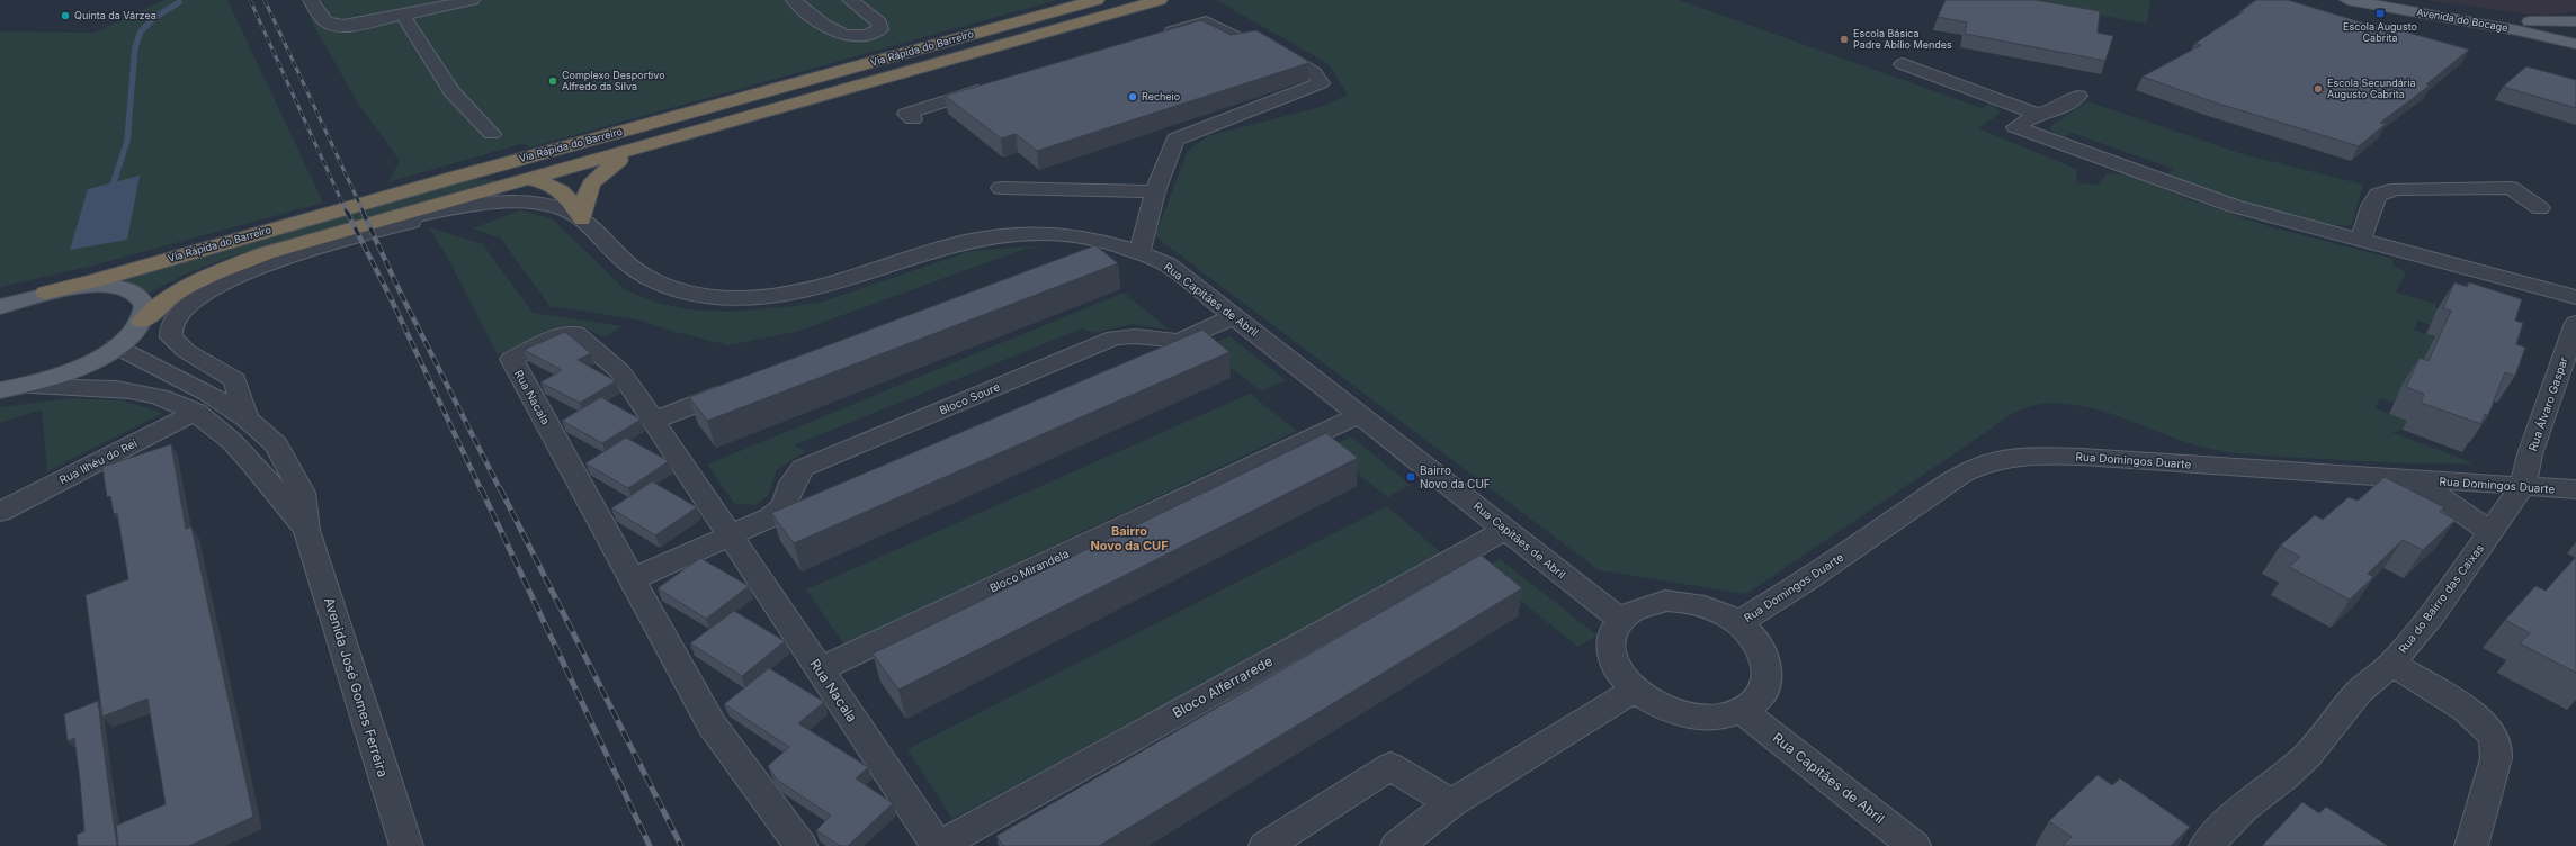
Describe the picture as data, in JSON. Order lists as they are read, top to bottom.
{
  "streets": {
    "highway": ["Via Rápida do Barreiro"],
    "main road": ["Avenida do Bocage"],
    "street": [
      "Rua Capitães de Abril",
      "Rua Nacala",
      "Bloco Soure",
      "Rua Álvaro Gaspar",
      "Rua Domingos Duarte",
      "Rua Ilhéu do Rei",
      "Bloco Mirandela",
      "Rua do Bairro das Caixas",
      "Avenida José Gomes Ferreira",
      "Bloco Alferrarede"
    ]
  },
  "crossings": [
    ["Rua Capitães de Abril", "Bloco Soure"],
    ["Rua Capitães de Abril", "Rua Domingos Duarte"],
    ["Rua Capitães de Abril", "Bloco Mirandela"],
    ["Rua Capitães de Abril", "Bloco Alferrarede"],
    ["Rua Nacala", "Bloco Soure"],
    ["Rua Nacala", "Bloco Mirandela"],
    ["Rua Nacala", "Bloco Alferrarede"],
    ["Rua Álvaro Gaspar", "Rua Domingos Duarte"],
    ["Rua Álvaro Gaspar", "Rua do Bairro das Caixas"],
    ["Rua Domingos Duarte", "Rua do Bairro das Caixas"],
    ["Rua Ilhéu do Rei", "Avenida José Gomes Ferreira"]
  ],
  "districts": ["Bairro Novo da CUF"],
  "places": {
    "transit": ["Escola Augusto Cabrita", "Bairro Novo da CUF"],
    "other": [
      "Quinta da Várzea",
      "Escola Básica Padre Abílio Mendes",
      "Complexo Desportivo Alfredo da Silva",
      "Escola Secundária Augusto Cabrita",
      "Recheio"
    ]
  }
}
